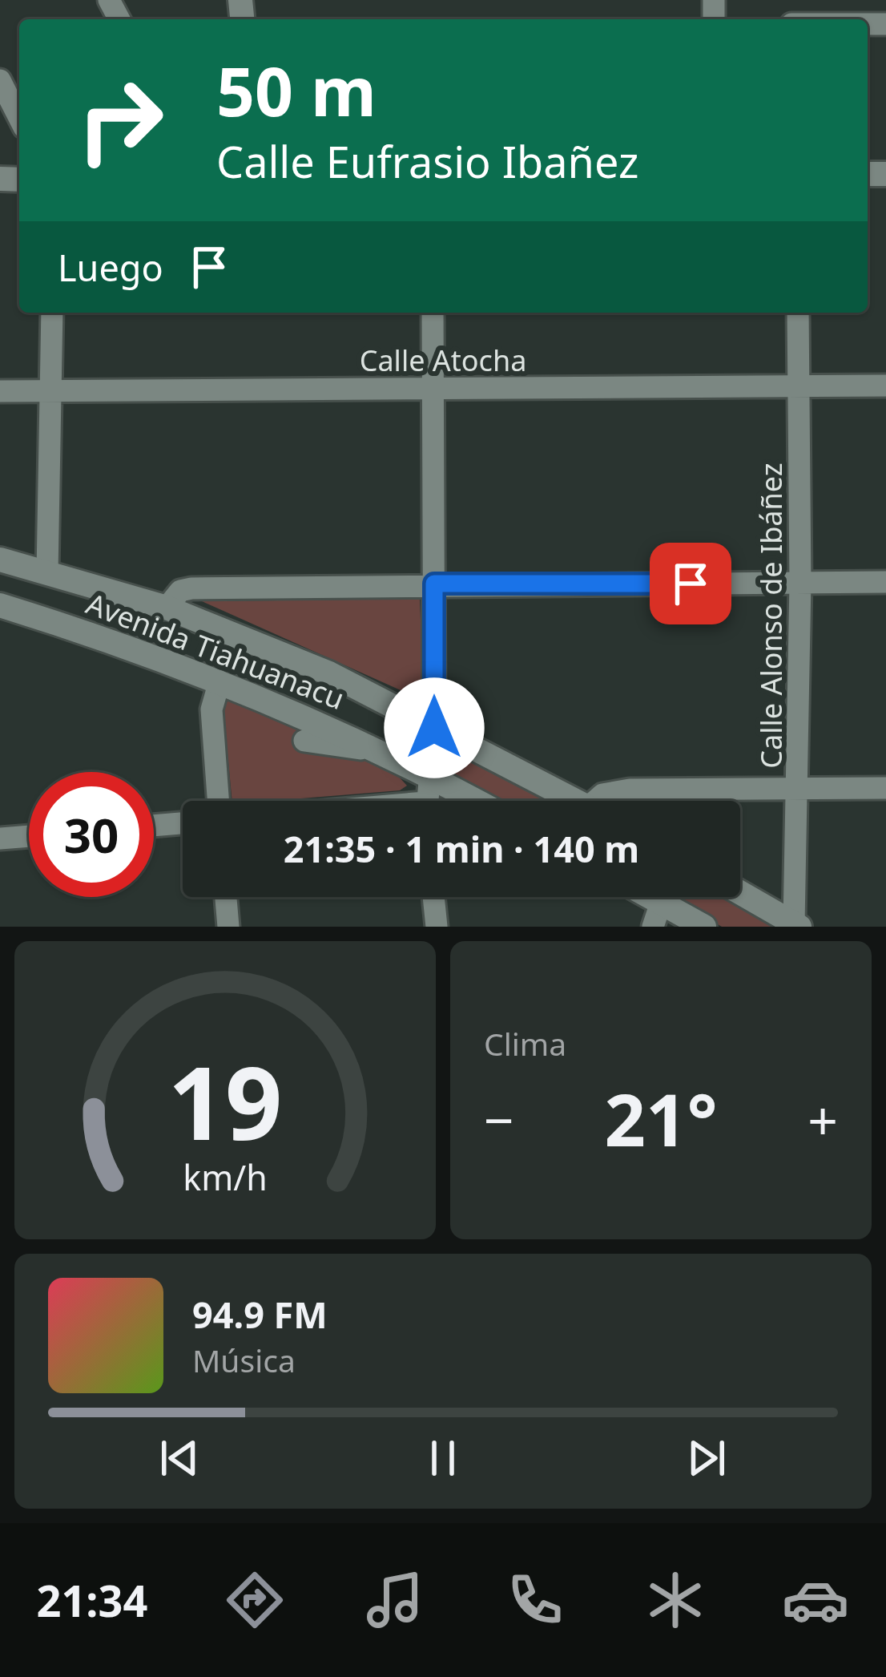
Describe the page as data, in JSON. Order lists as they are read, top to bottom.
{
  "streets": {
    "main road": ["Avenida Tiahuanacu"],
    "street": ["Calle Atocha", "Calle Alonso de Ibáñez"]
  },
  "crossings": [
    ["Calle Atocha", "Calle Alonso de Ibáñez"]
  ],
  "page": {
    "turn": ["50 m", "Calle Eufrasio Ibañez"],
    "then": "Luego",
    "limit": "30",
    "trip": "21:35 · 1 min · 140 m",
    "tile": "Clima",
    "heat": ["−", "21°", "+"],
    "song": ["94.9 FM", "Música"],
    "tabs": "21:34",
    "gauge": ["19", "km/h"]
  }
}
